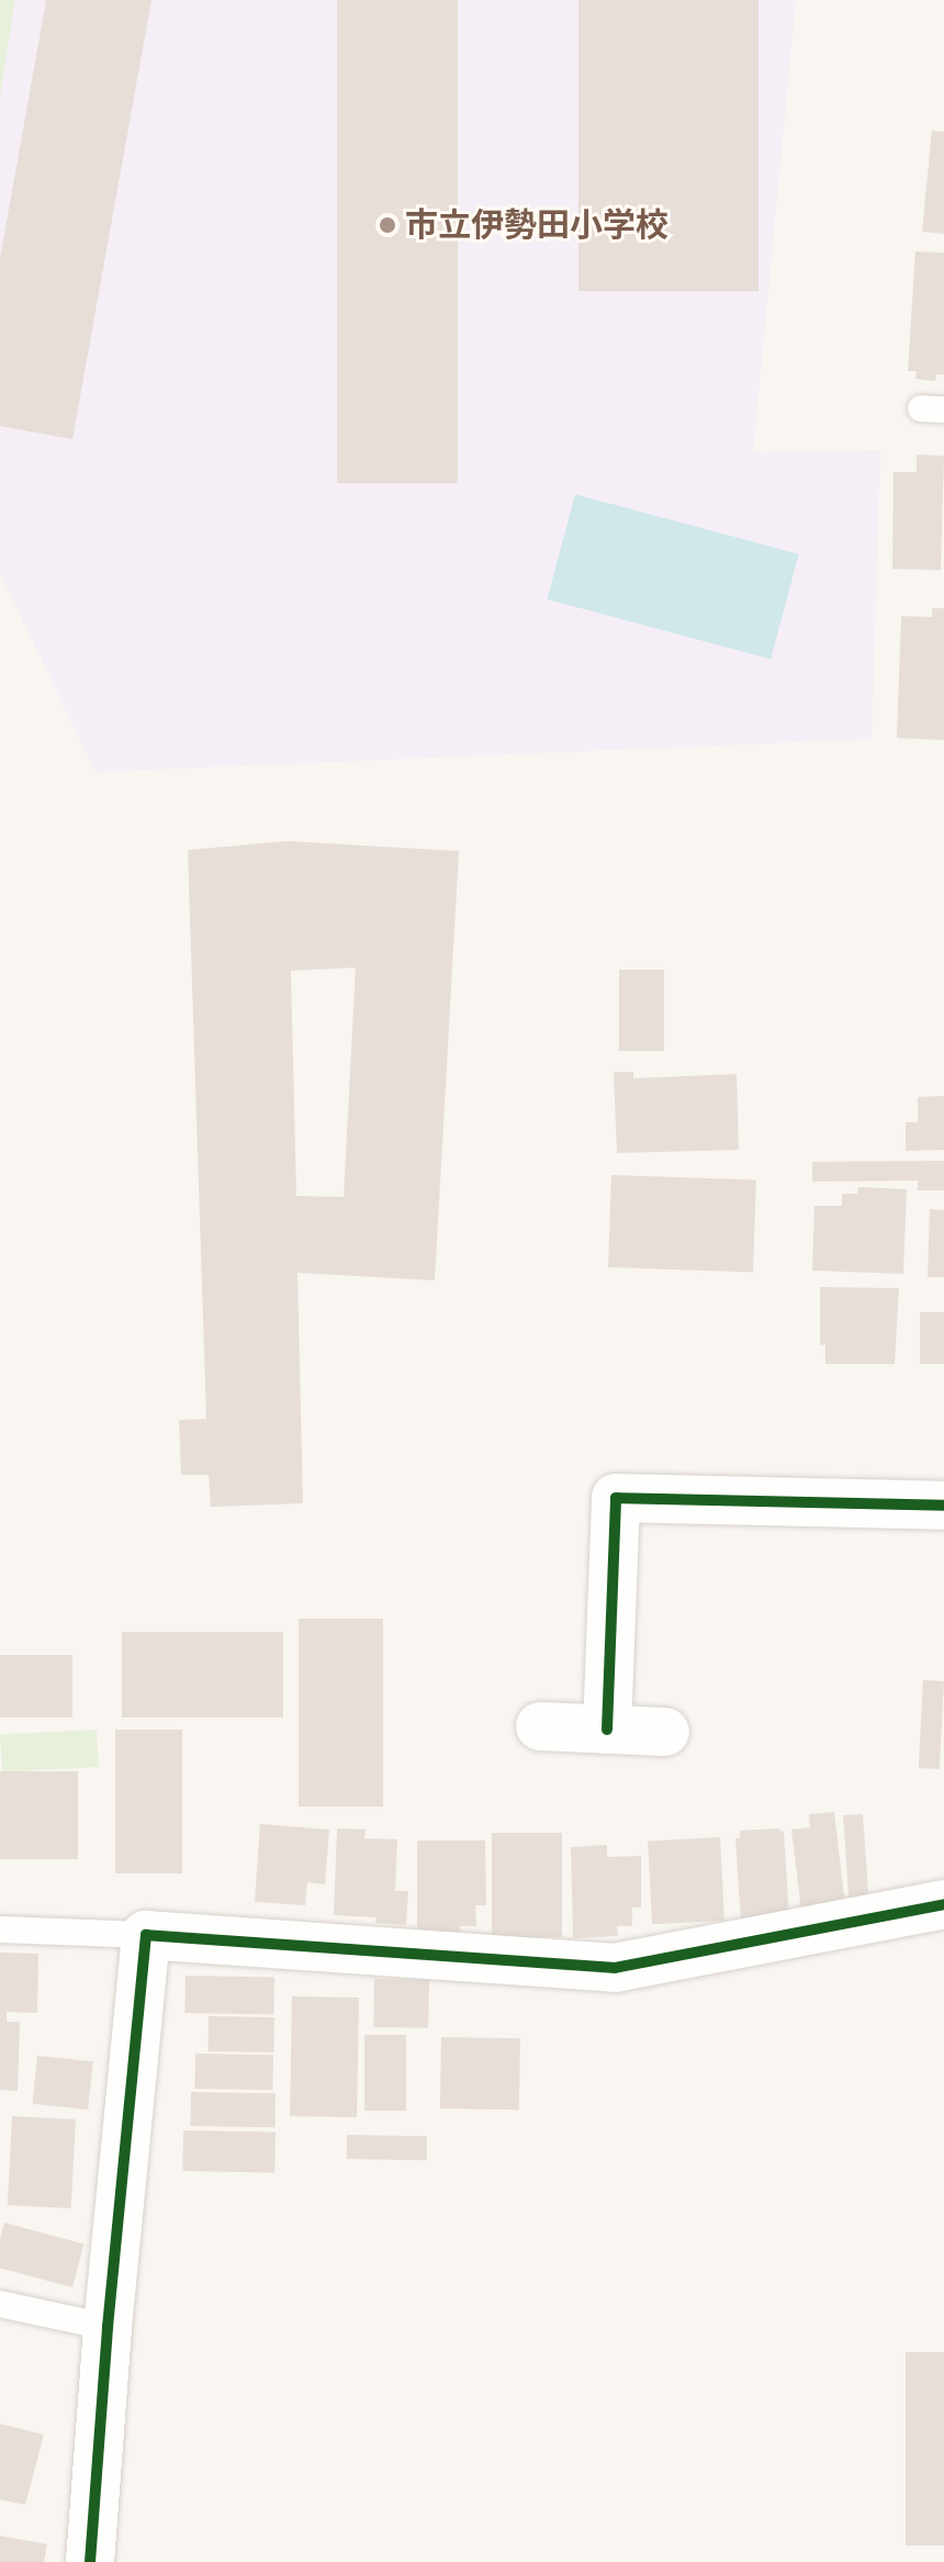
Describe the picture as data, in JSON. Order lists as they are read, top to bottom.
{
  "places": ["市立伊勢田小学校"]
}
